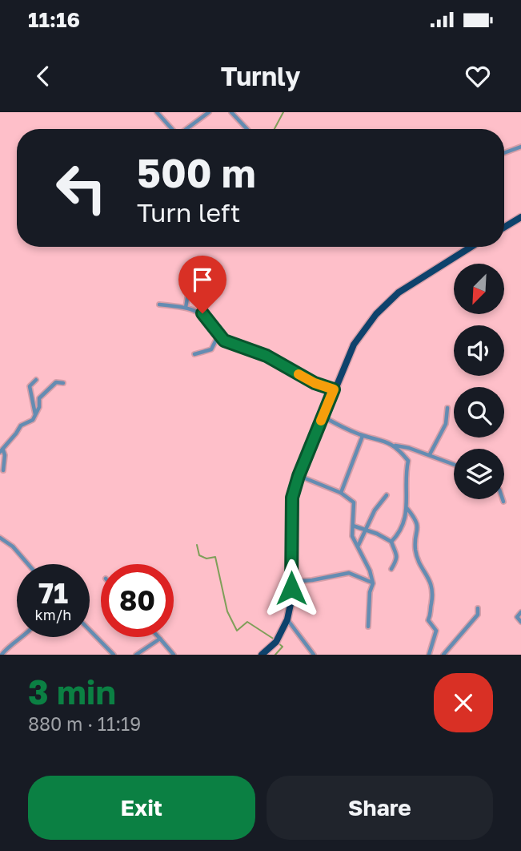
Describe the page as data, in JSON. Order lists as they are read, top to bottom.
{
  "north": "bottom left",
  "page": {
    "status": "11:16",
    "header": "Turnly",
    "turn": ["500 m", "Turn left"],
    "speed": "71 km/h",
    "limit": "80",
    "heading": ["3 min", "880 m · 11:19"],
    "buttons": ["Exit", "Share"]
  }
}
